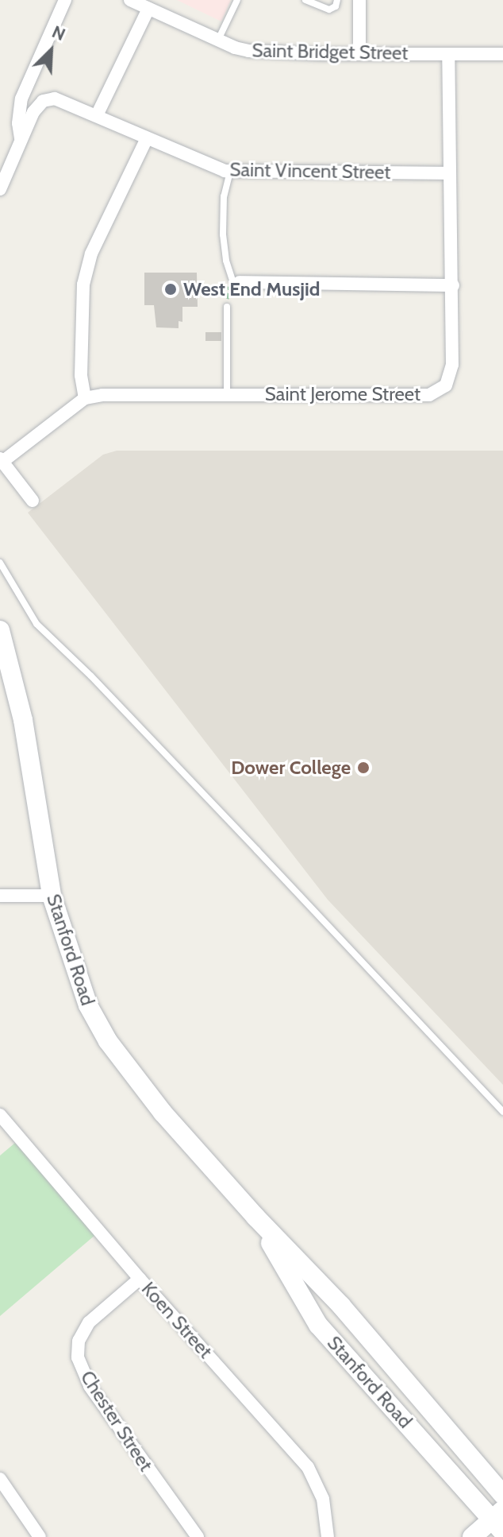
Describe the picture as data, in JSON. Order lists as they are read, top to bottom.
{
  "streets": {
    "main road": ["Stanford Road"],
    "street": [
      "Saint Bridget Street",
      "Saint Vincent Street",
      "Saint Jerome Street",
      "Koen Street",
      "Chester Street"
    ]
  },
  "crossings": [
    ["Saint Bridget Street", "Saint Jerome Street"],
    ["Saint Vincent Street", "Saint Jerome Street"],
    ["Koen Street", "Chester Street"]
  ],
  "places": ["West End Musjid", "Dower College"],
  "north": "top right"
}
